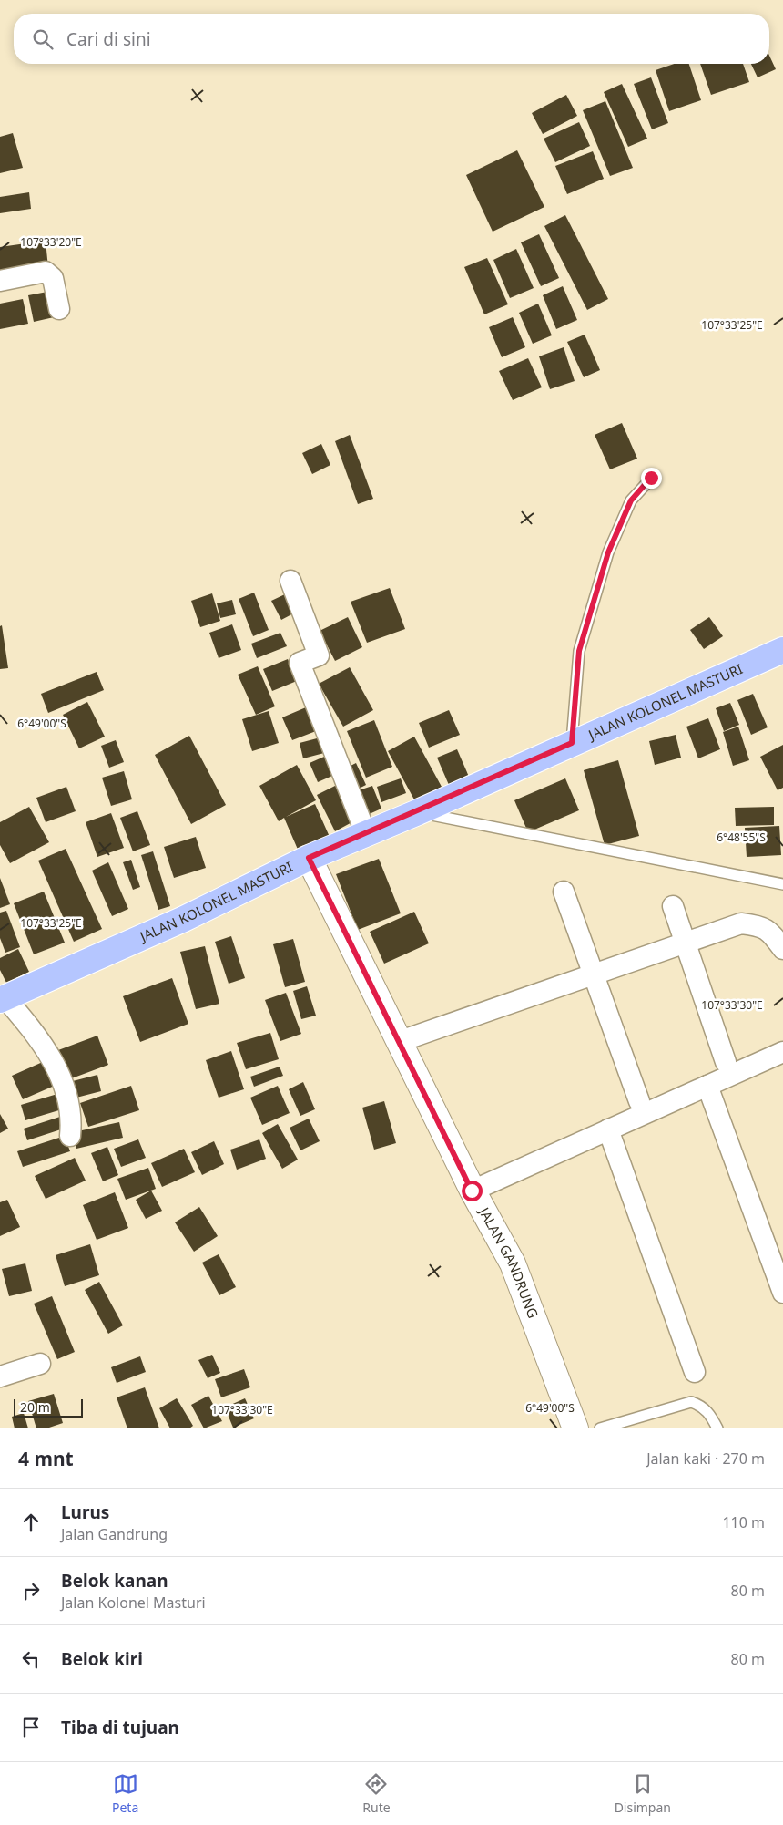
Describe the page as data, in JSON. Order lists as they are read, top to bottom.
{
  "streets": {
    "main road": ["JALAN KOLONEL MASTURI"],
    "street": ["JALAN GANDRUNG"]
  },
  "crossings": [
    ["JALAN KOLONEL MASTURI", "JALAN GANDRUNG"]
  ],
  "scale_bar": "20 m",
  "page": {
    "search": "Cari di sini",
    "scale": "20 m",
    "heading": ["4 mnt", "Jalan kaki · 270 m"],
    "list": [
      ["Lurus", "Jalan Gandrung", "110 m"],
      ["Belok kanan", "Jalan Kolonel Masturi", "80 m"],
      ["Belok kiri", "80 m"],
      "Tiba di tujuan"
    ],
    "nav": ["Peta", "Rute", "Disimpan"]
  },
  "coordinates": [
    "107°33'20\"E",
    "107°33'25\"E",
    "6°49'00\"S",
    "6°48'55\"S",
    "107°33'30\"E"
  ]
}
